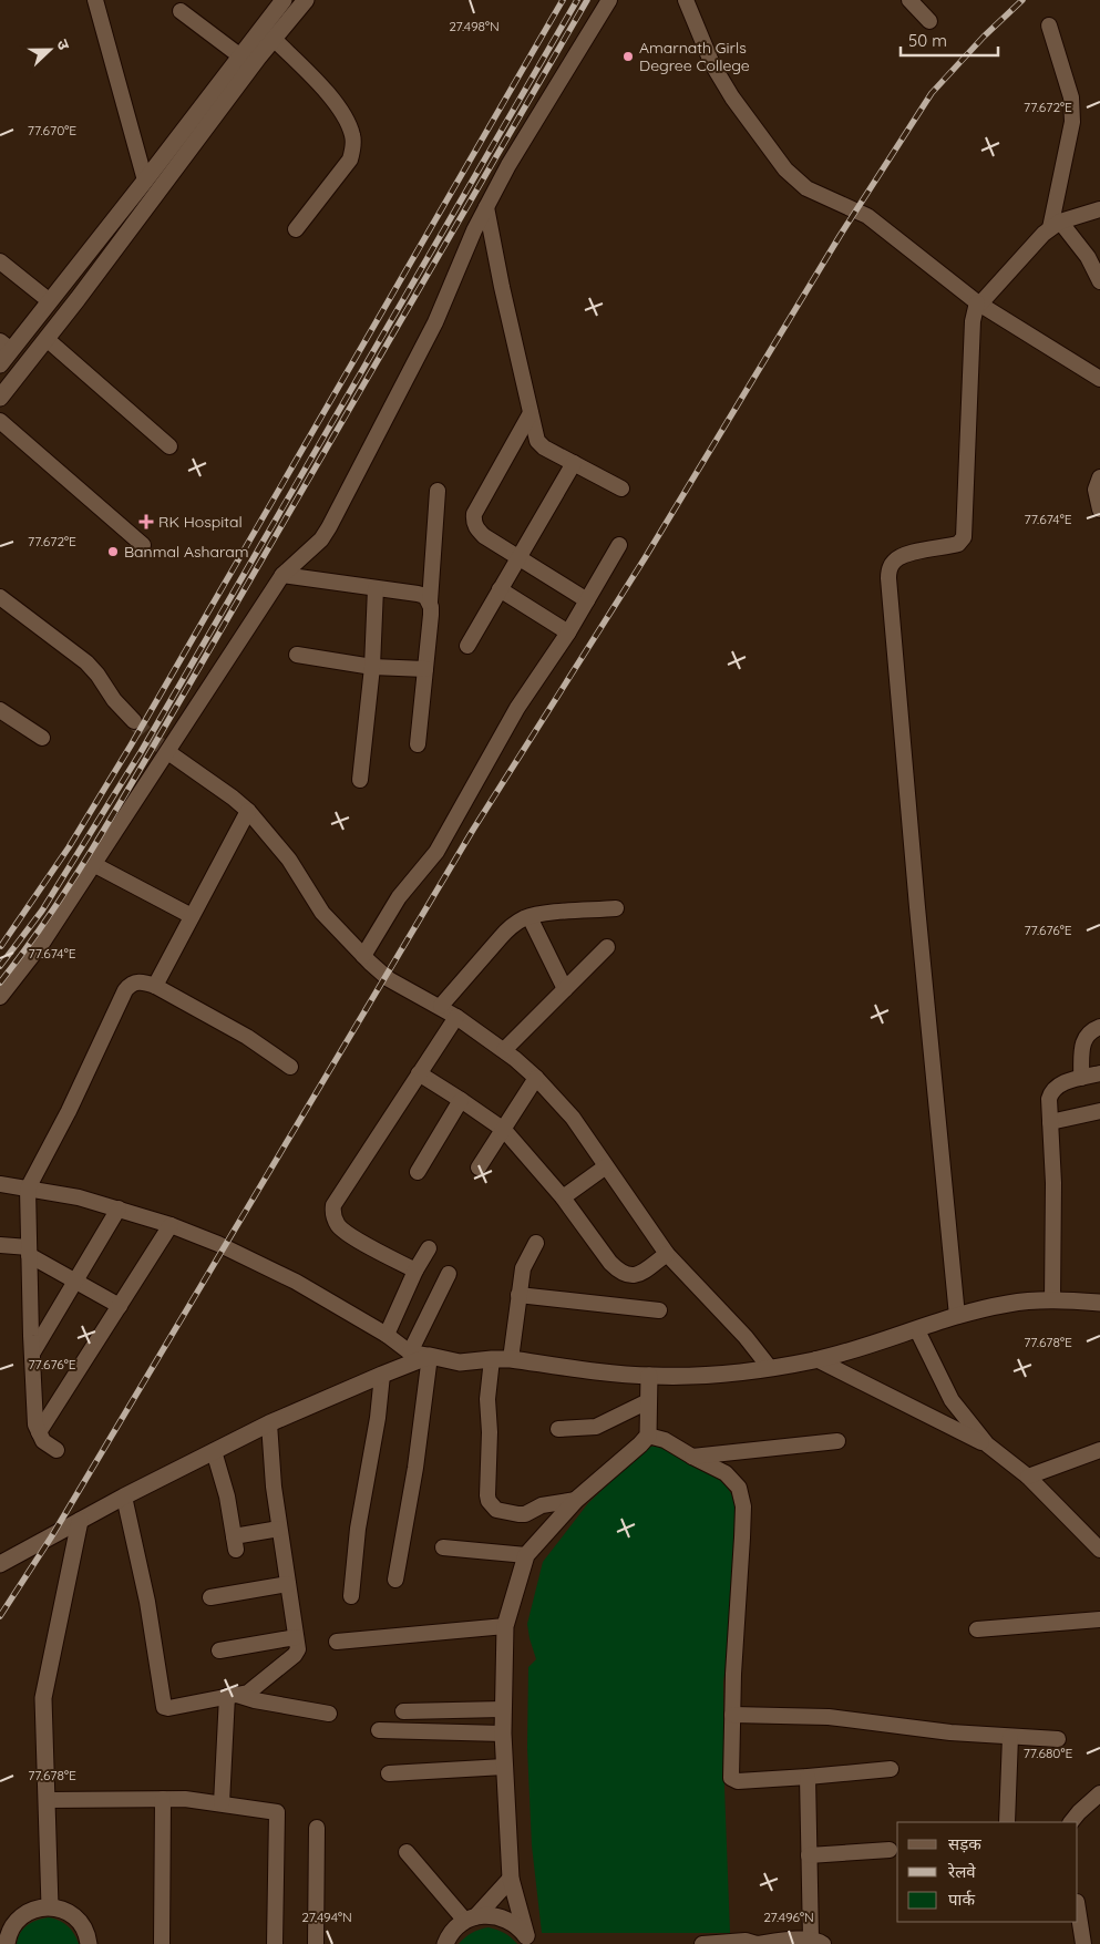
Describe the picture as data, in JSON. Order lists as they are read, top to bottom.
{
  "places": {
    "other": ["Amarnath Girls Degree College", "Banmal Asharam"],
    "health": ["RK Hospital"]
  },
  "legend": ["सड़क", "रेलवे", "पार्क"],
  "scale_bar": "50 m",
  "north": "right",
  "coordinates": [
    "27.498°N",
    "77.672°E",
    "77.670°E",
    "77.674°E",
    "77.676°E",
    "77.678°E",
    "77.680°E",
    "27.494°N",
    "27.496°N"
  ]
}
